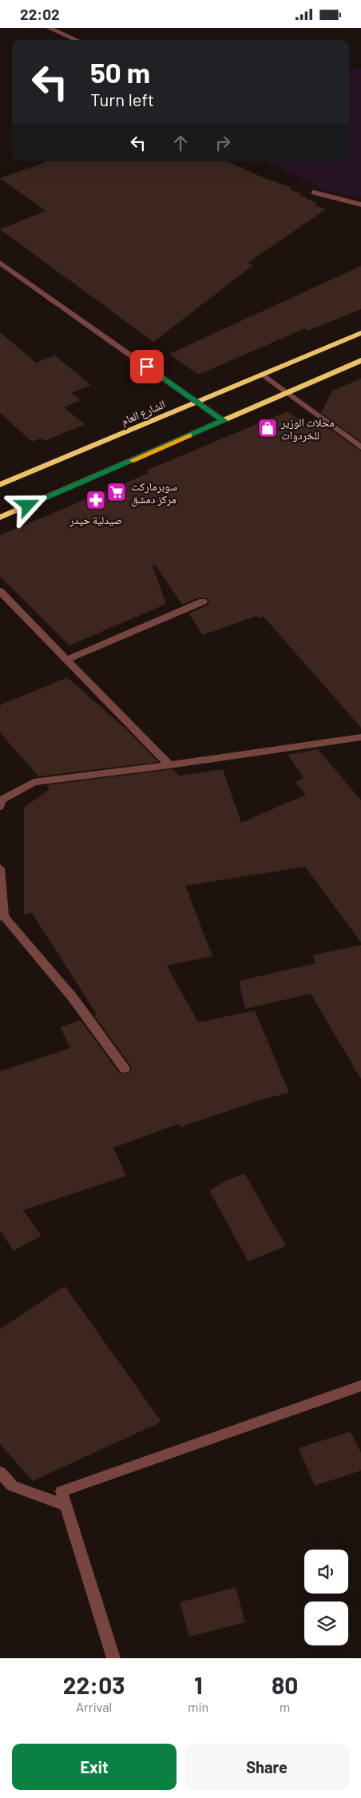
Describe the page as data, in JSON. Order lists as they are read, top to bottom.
{
  "streets": {
    "main road": ["الشارع العام"]
  },
  "places": {
    "shop": ["محلات الوزير للخردوات"],
    "supermarket": ["سوبرماركت مركز دمشق"],
    "pharmacy": ["صيدلية حيدر"]
  },
  "page": {
    "status": "22:02",
    "turn": ["50 m", "Turn left"],
    "eta": [
      "22:03",
      "Arrival",
      "1",
      "min",
      "80",
      "m"
    ],
    "buttons": ["Exit", "Share"]
  }
}
